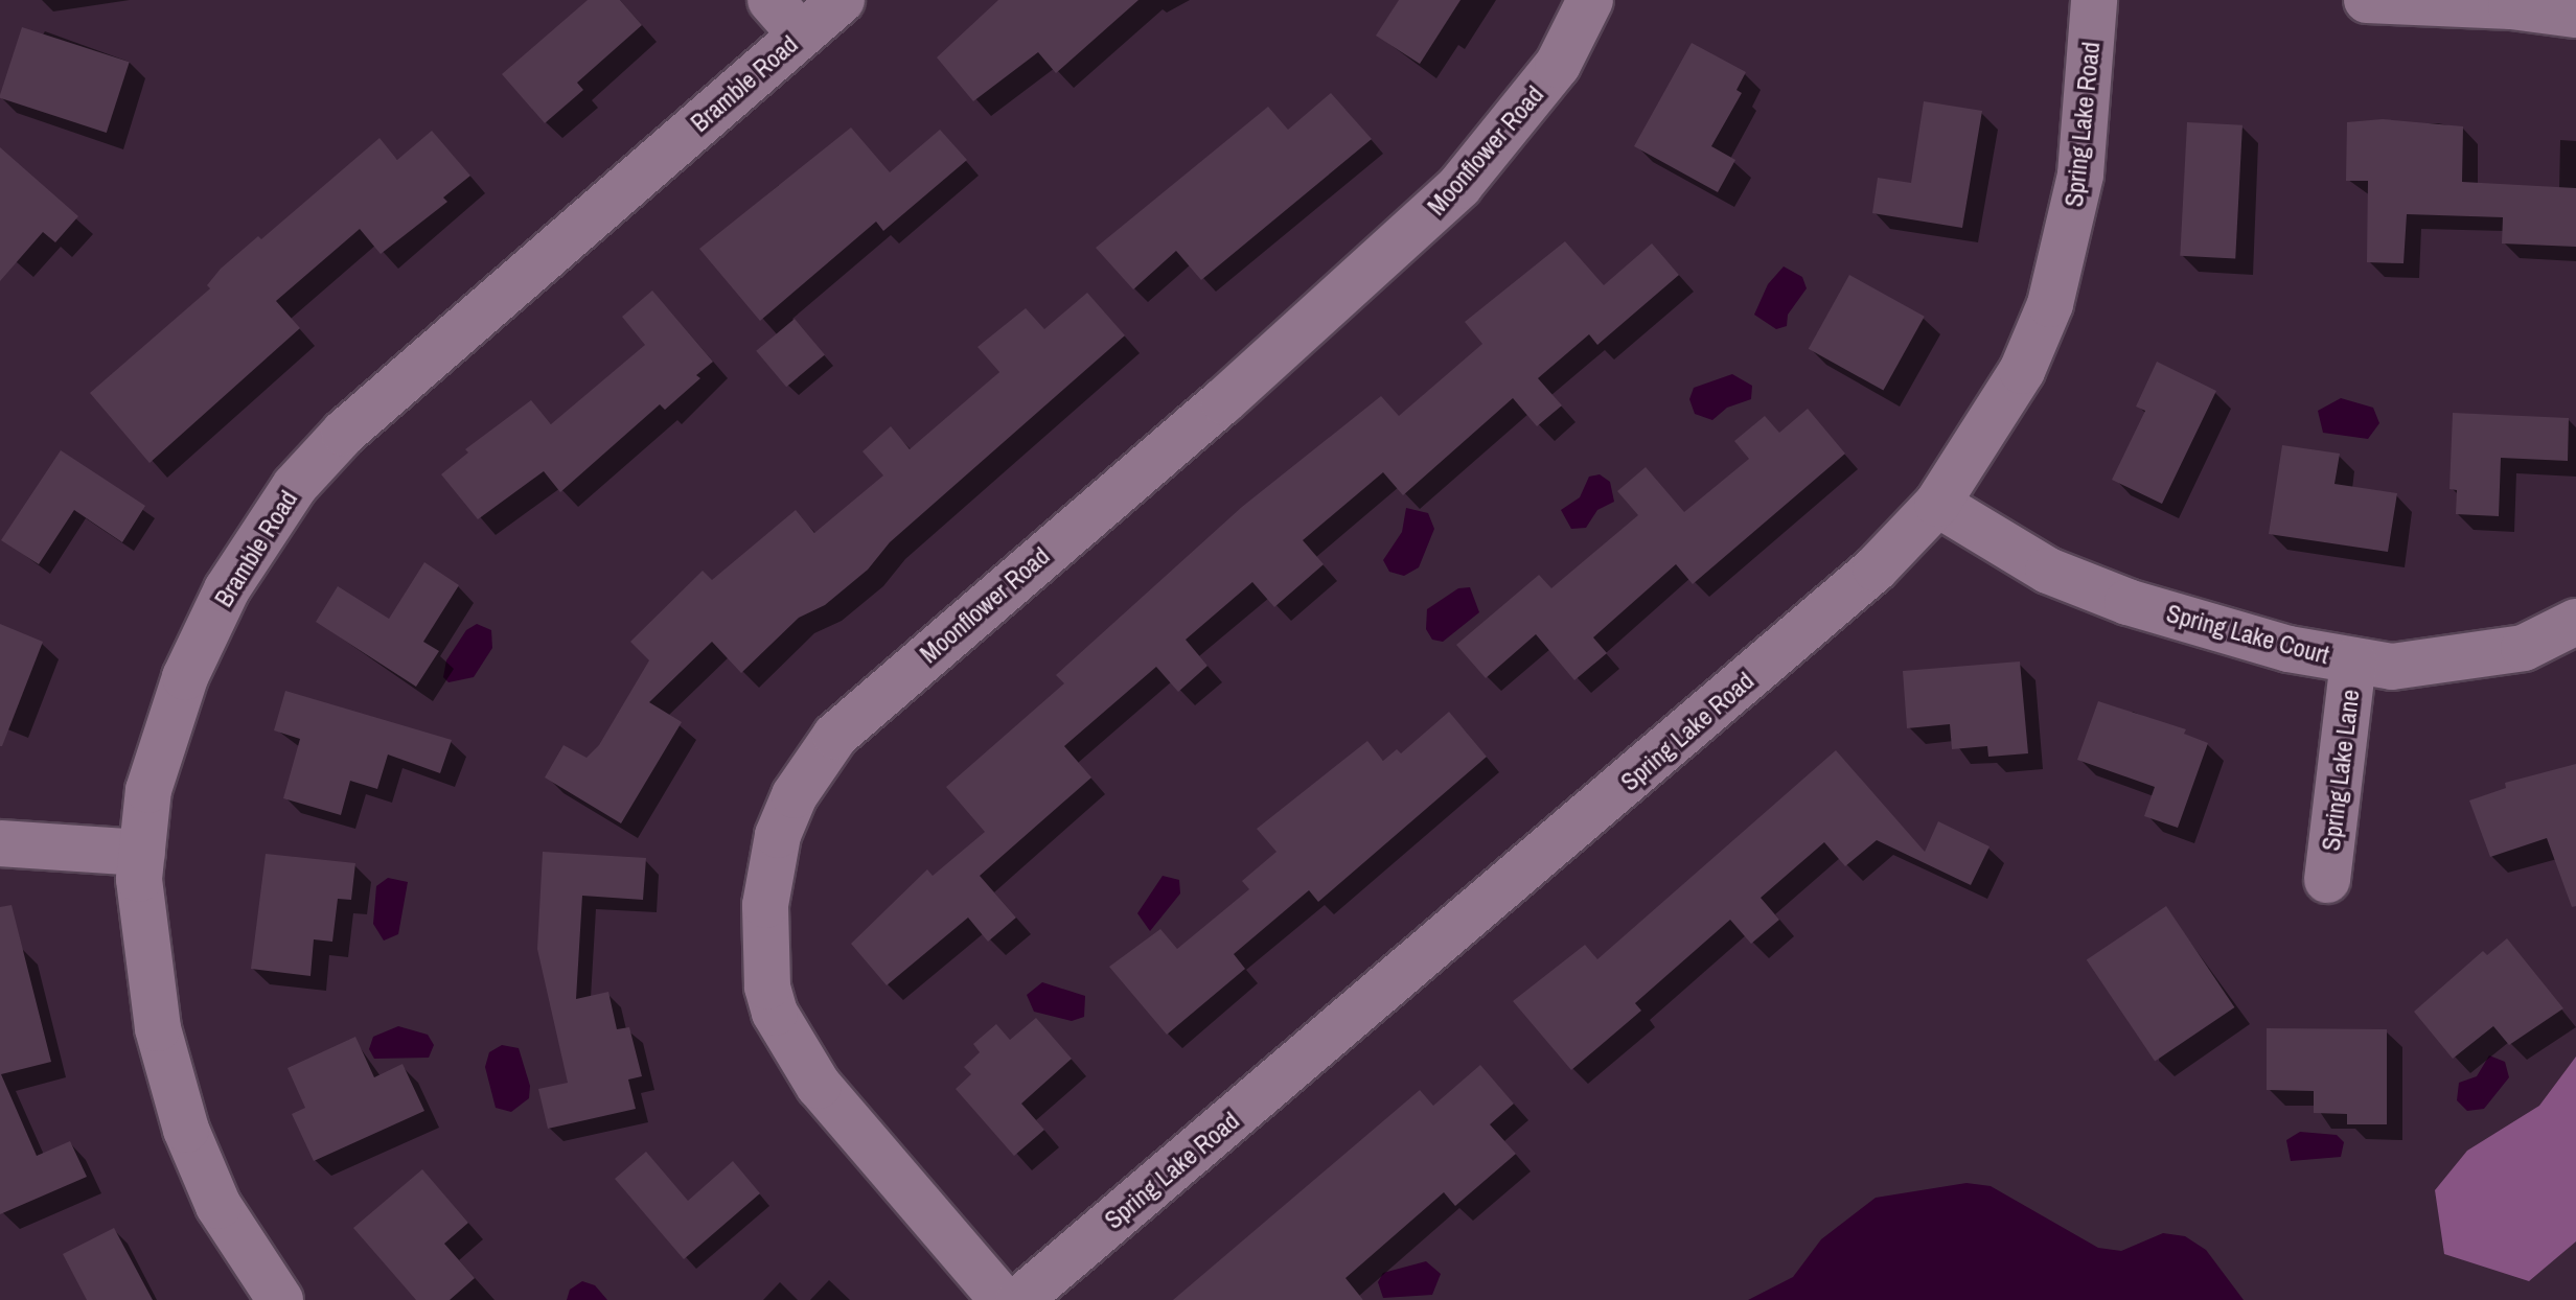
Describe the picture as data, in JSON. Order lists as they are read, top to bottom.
{
  "streets": {
    "street": [
      "Bramble Road",
      "Spring Lake Road",
      "Moonflower Road",
      "Spring Lake Court",
      "Spring Lake Lane"
    ]
  },
  "crossings": [
    ["Spring Lake Road", "Spring Lake Court"],
    ["Spring Lake Court", "Spring Lake Lane"]
  ]
}
